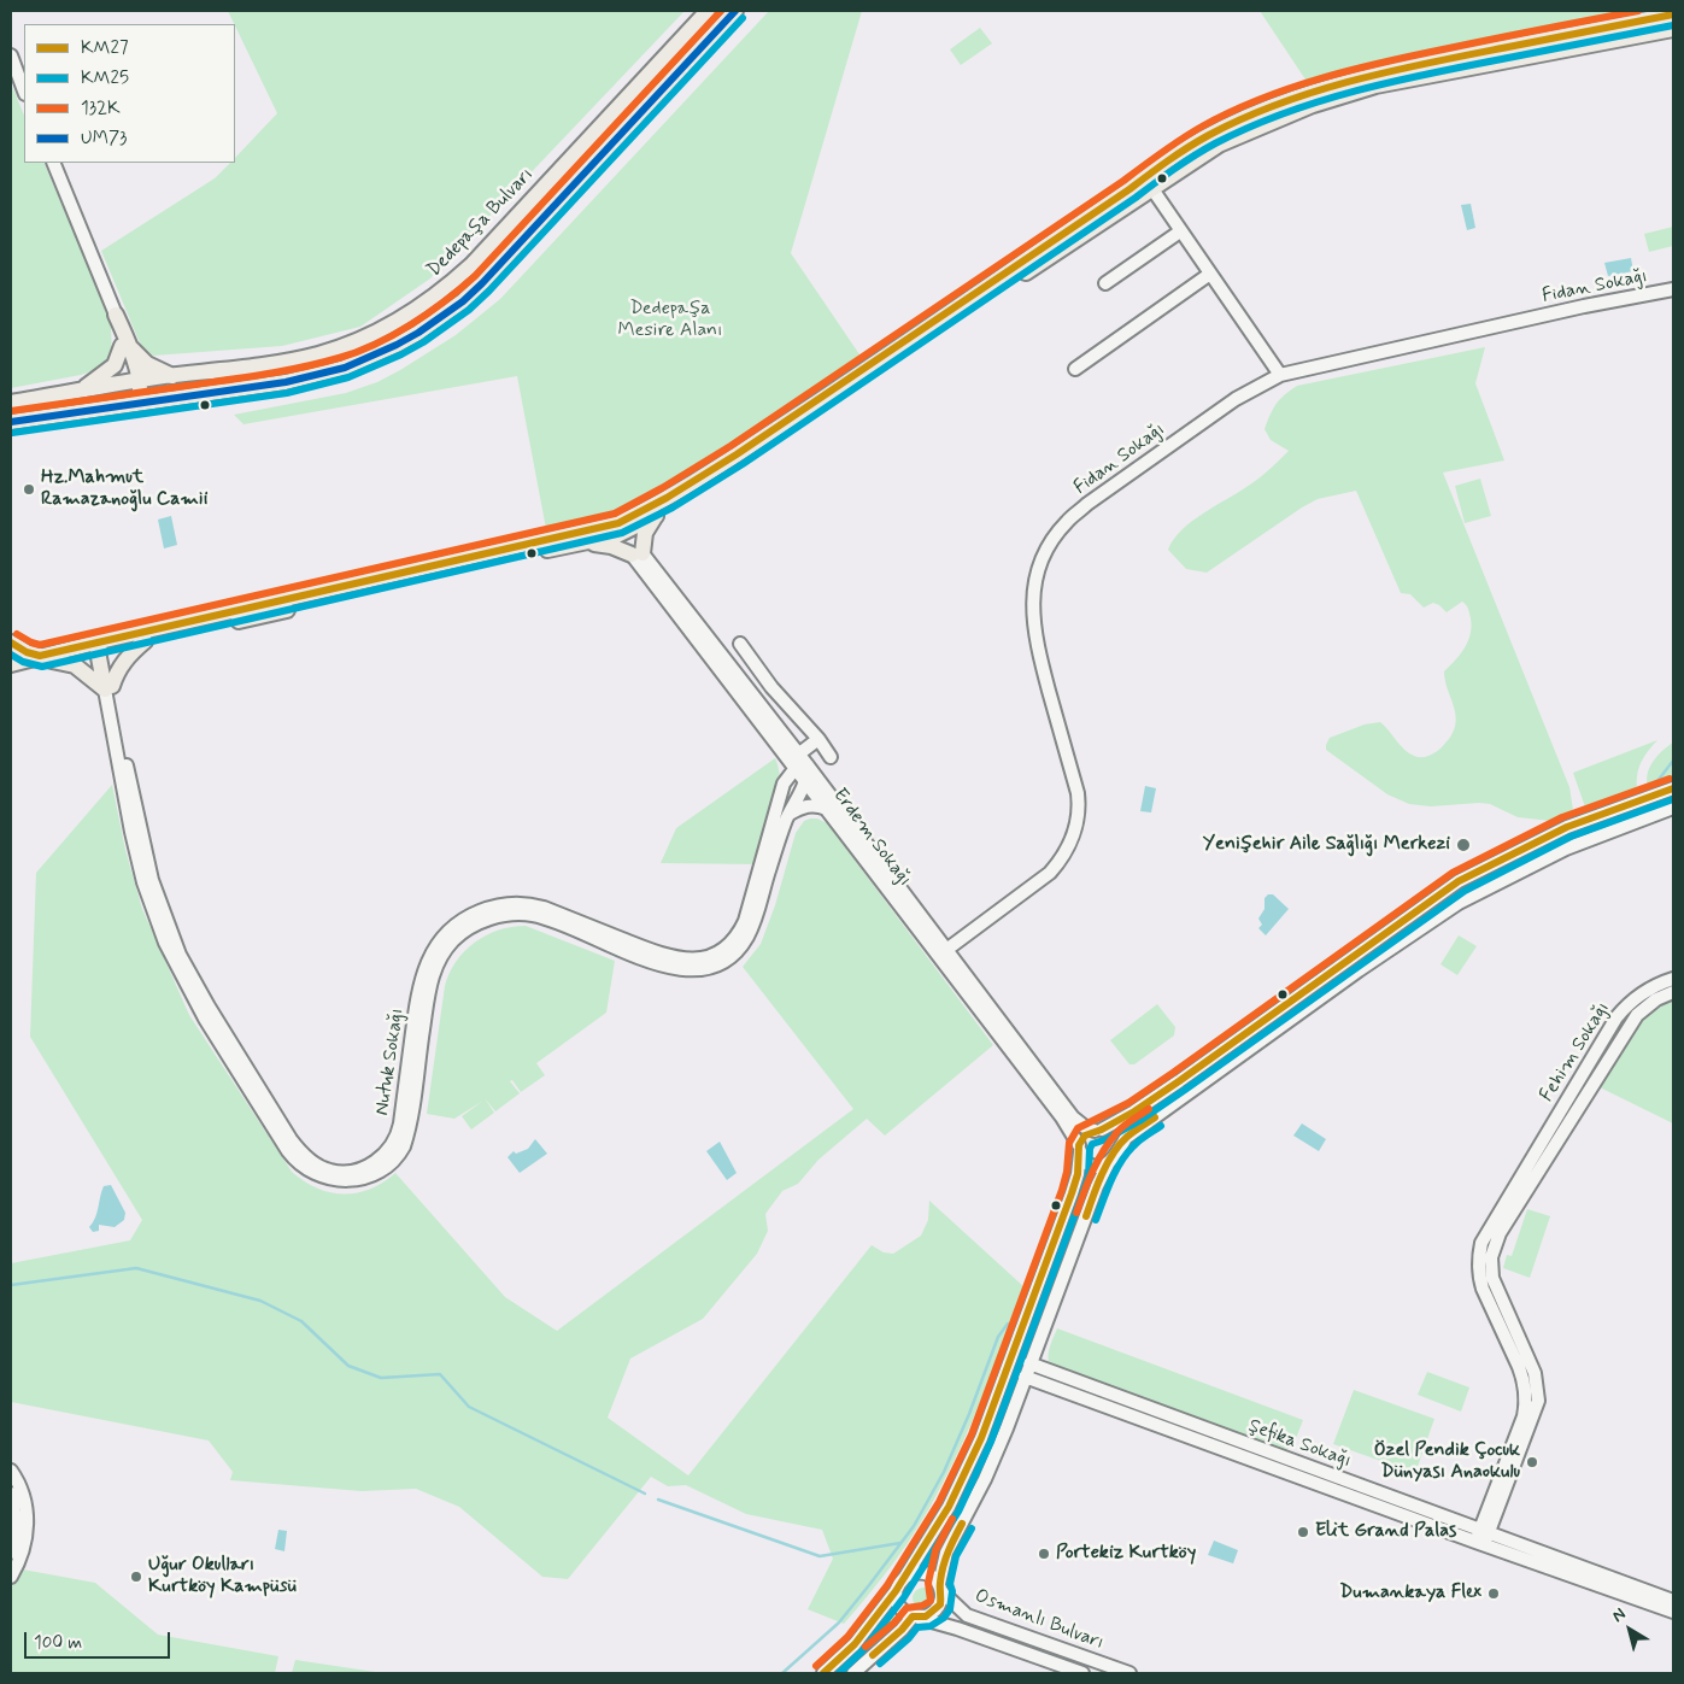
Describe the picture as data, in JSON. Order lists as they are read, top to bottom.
{
  "streets": {
    "main road": ["Dedepaşa Bulvarı"],
    "street": [
      "Fidan Sokağı",
      "Erdem Sokağı",
      "Fehim Sokağı",
      "Nutuk Sokağı",
      "Şefika Sokağı",
      "Osmanlı Bulvarı"
    ]
  },
  "crossings": [
    ["Fidan Sokağı", "Erdem Sokağı"],
    ["Erdem Sokağı", "Nutuk Sokağı"],
    ["Fehim Sokağı", "Şefika Sokağı"]
  ],
  "parks": ["Dedepaşa Mesire Alanı"],
  "places": [
    "Hz.Mahmut Ramazanoğlu Camii",
    "Yenişehir Aile Sağlığı Merkezi",
    "Özel Pendik Çocuk Dünyası Anaokulu",
    "Elit Grand Palas",
    "Portekiz Kurtköy",
    "Uğur Okulları Kurtköy Kampüsü",
    "Dumankaya Flex"
  ],
  "lines": [
    "transit line 132K",
    "transit line UM73",
    "transit line KM27",
    "transit line KM25"
  ],
  "legend": [
    "KM27",
    "KM25",
    "132K",
    "UM73"
  ],
  "scale_bar": "100 m",
  "north": "top left"
}
